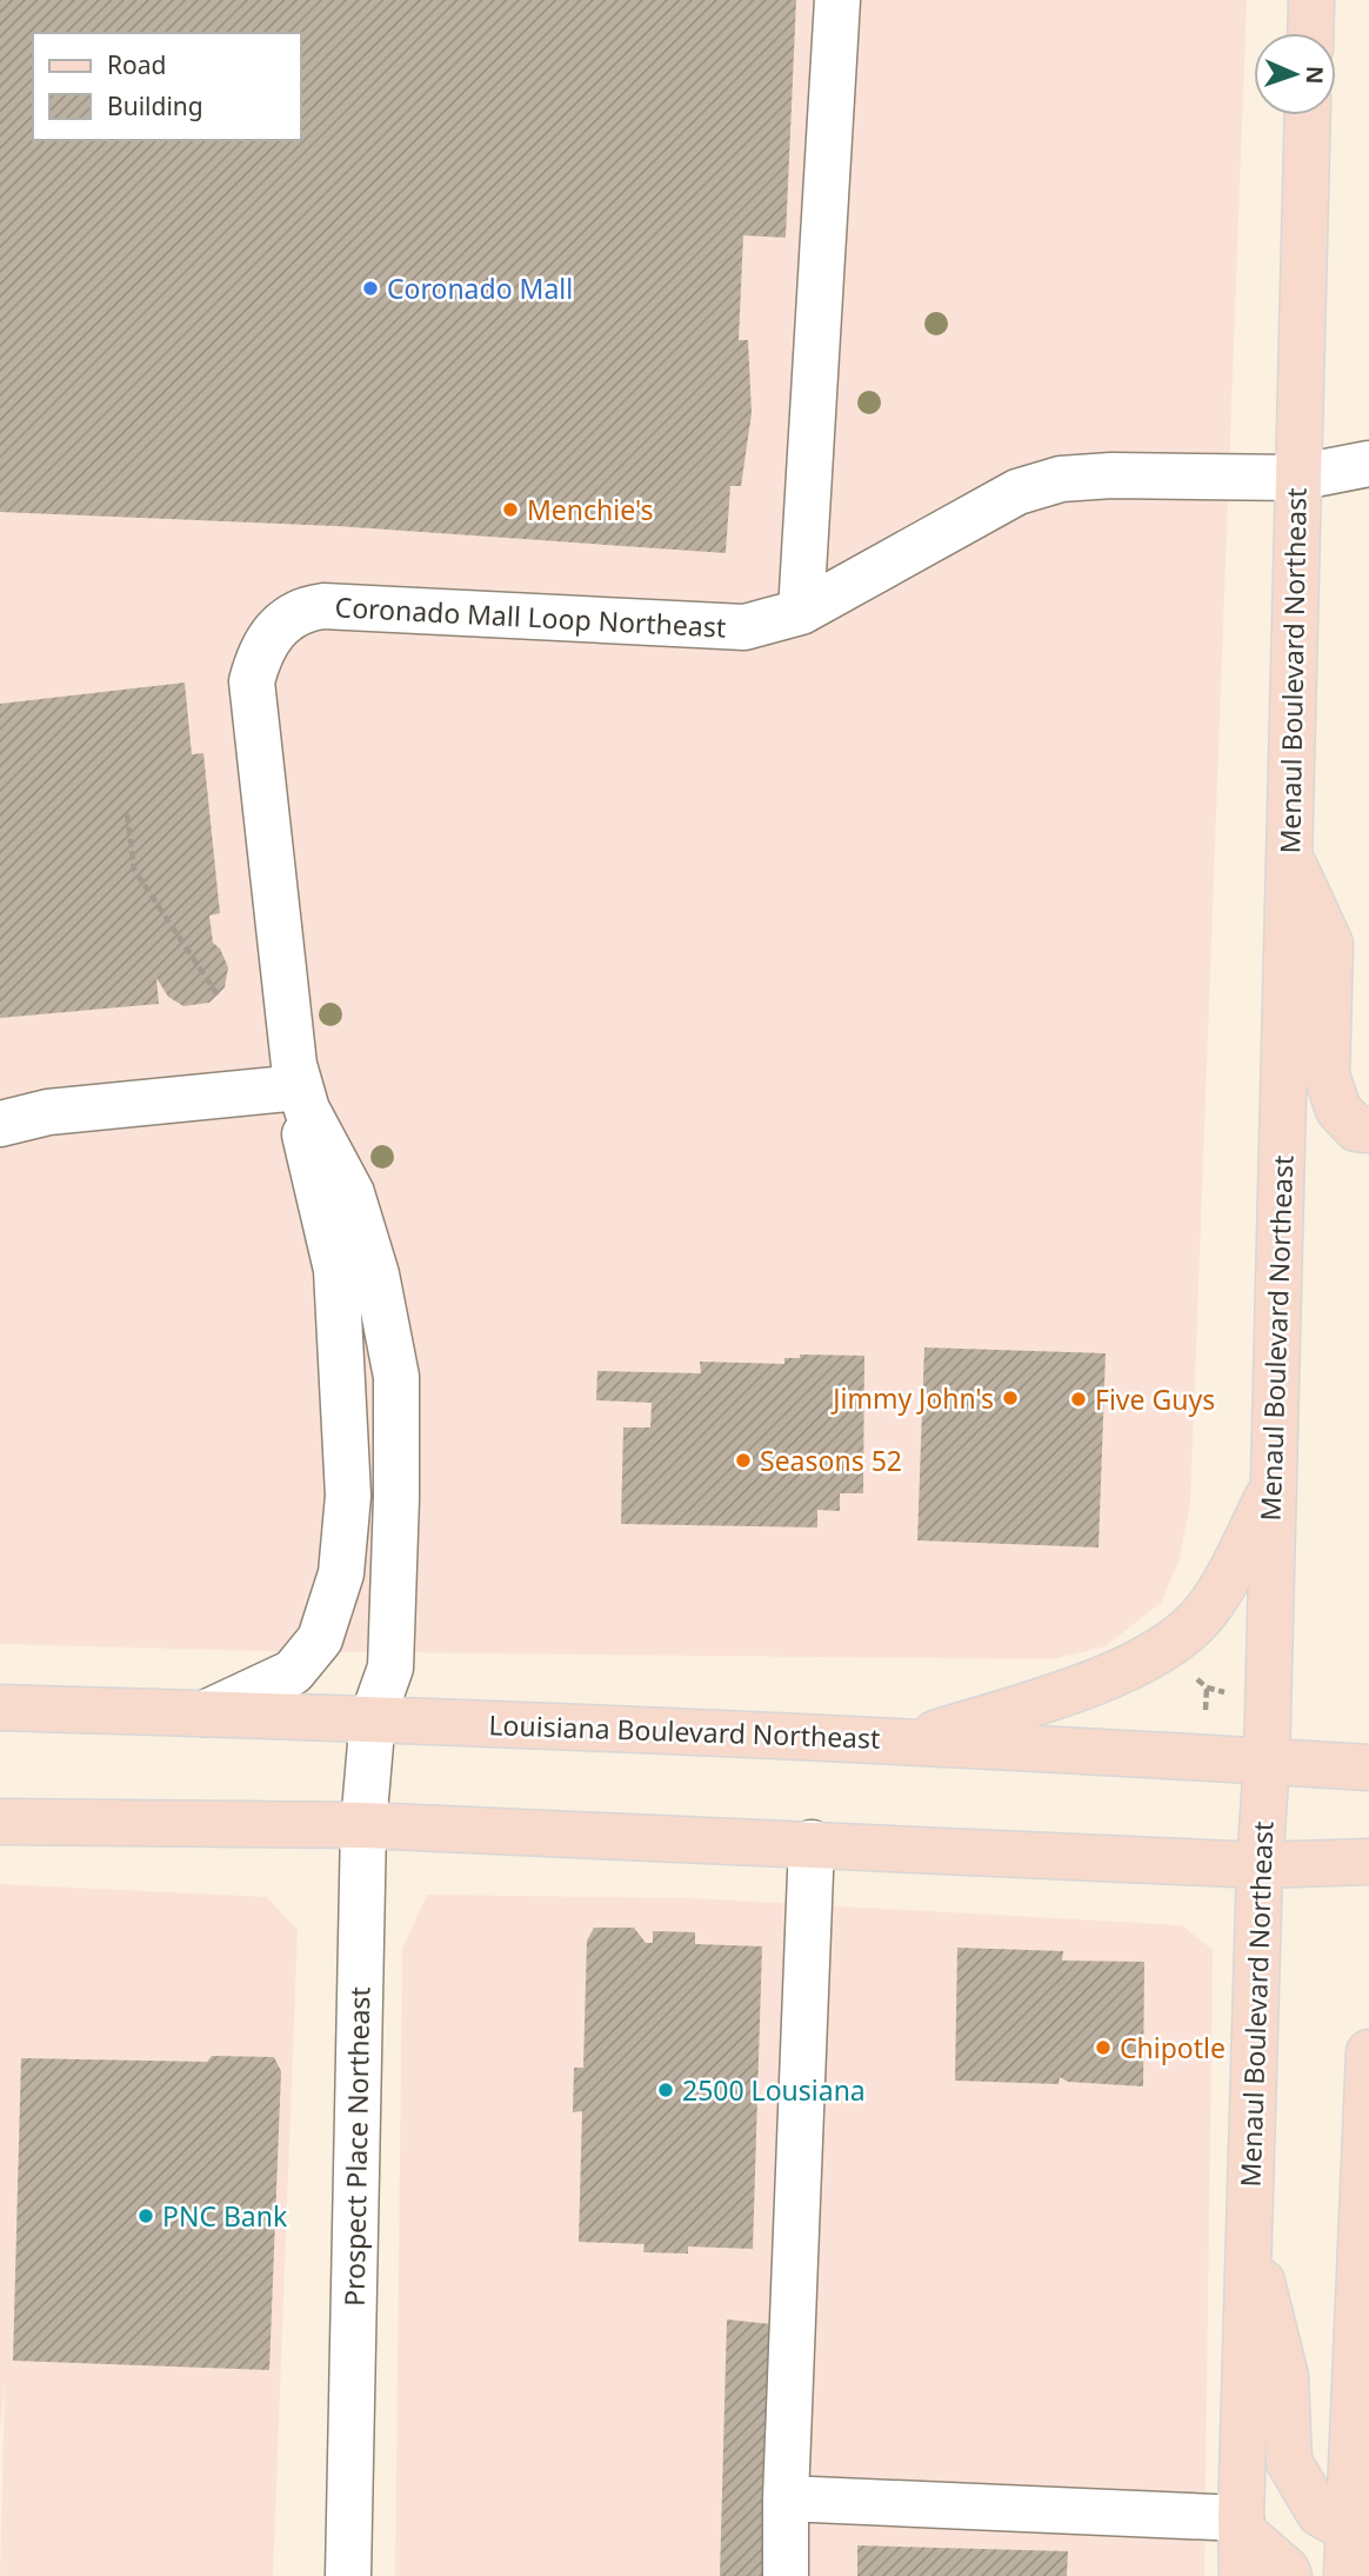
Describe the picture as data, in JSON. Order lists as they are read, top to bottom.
{
  "streets": {
    "main road": ["Menaul Boulevard Northeast", "Louisiana Boulevard Northeast"],
    "street": ["Coronado Mall Loop Northeast", "Prospect Place Northeast"]
  },
  "crossings": [
    ["Coronado Mall Loop Northeast", "Menaul Boulevard Northeast"],
    ["Coronado Mall Loop Northeast", "Prospect Place Northeast"],
    ["Menaul Boulevard Northeast", "Louisiana Boulevard Northeast"],
    ["Louisiana Boulevard Northeast", "Prospect Place Northeast"]
  ],
  "places": [
    "Coronado Mall",
    "Menchie's",
    "Jimmy John's",
    "Five Guys",
    "Seasons 52",
    "Chipotle",
    "2500 Lousiana",
    "PNC Bank"
  ],
  "legend": ["Road", "Building"],
  "north": "right"
}
